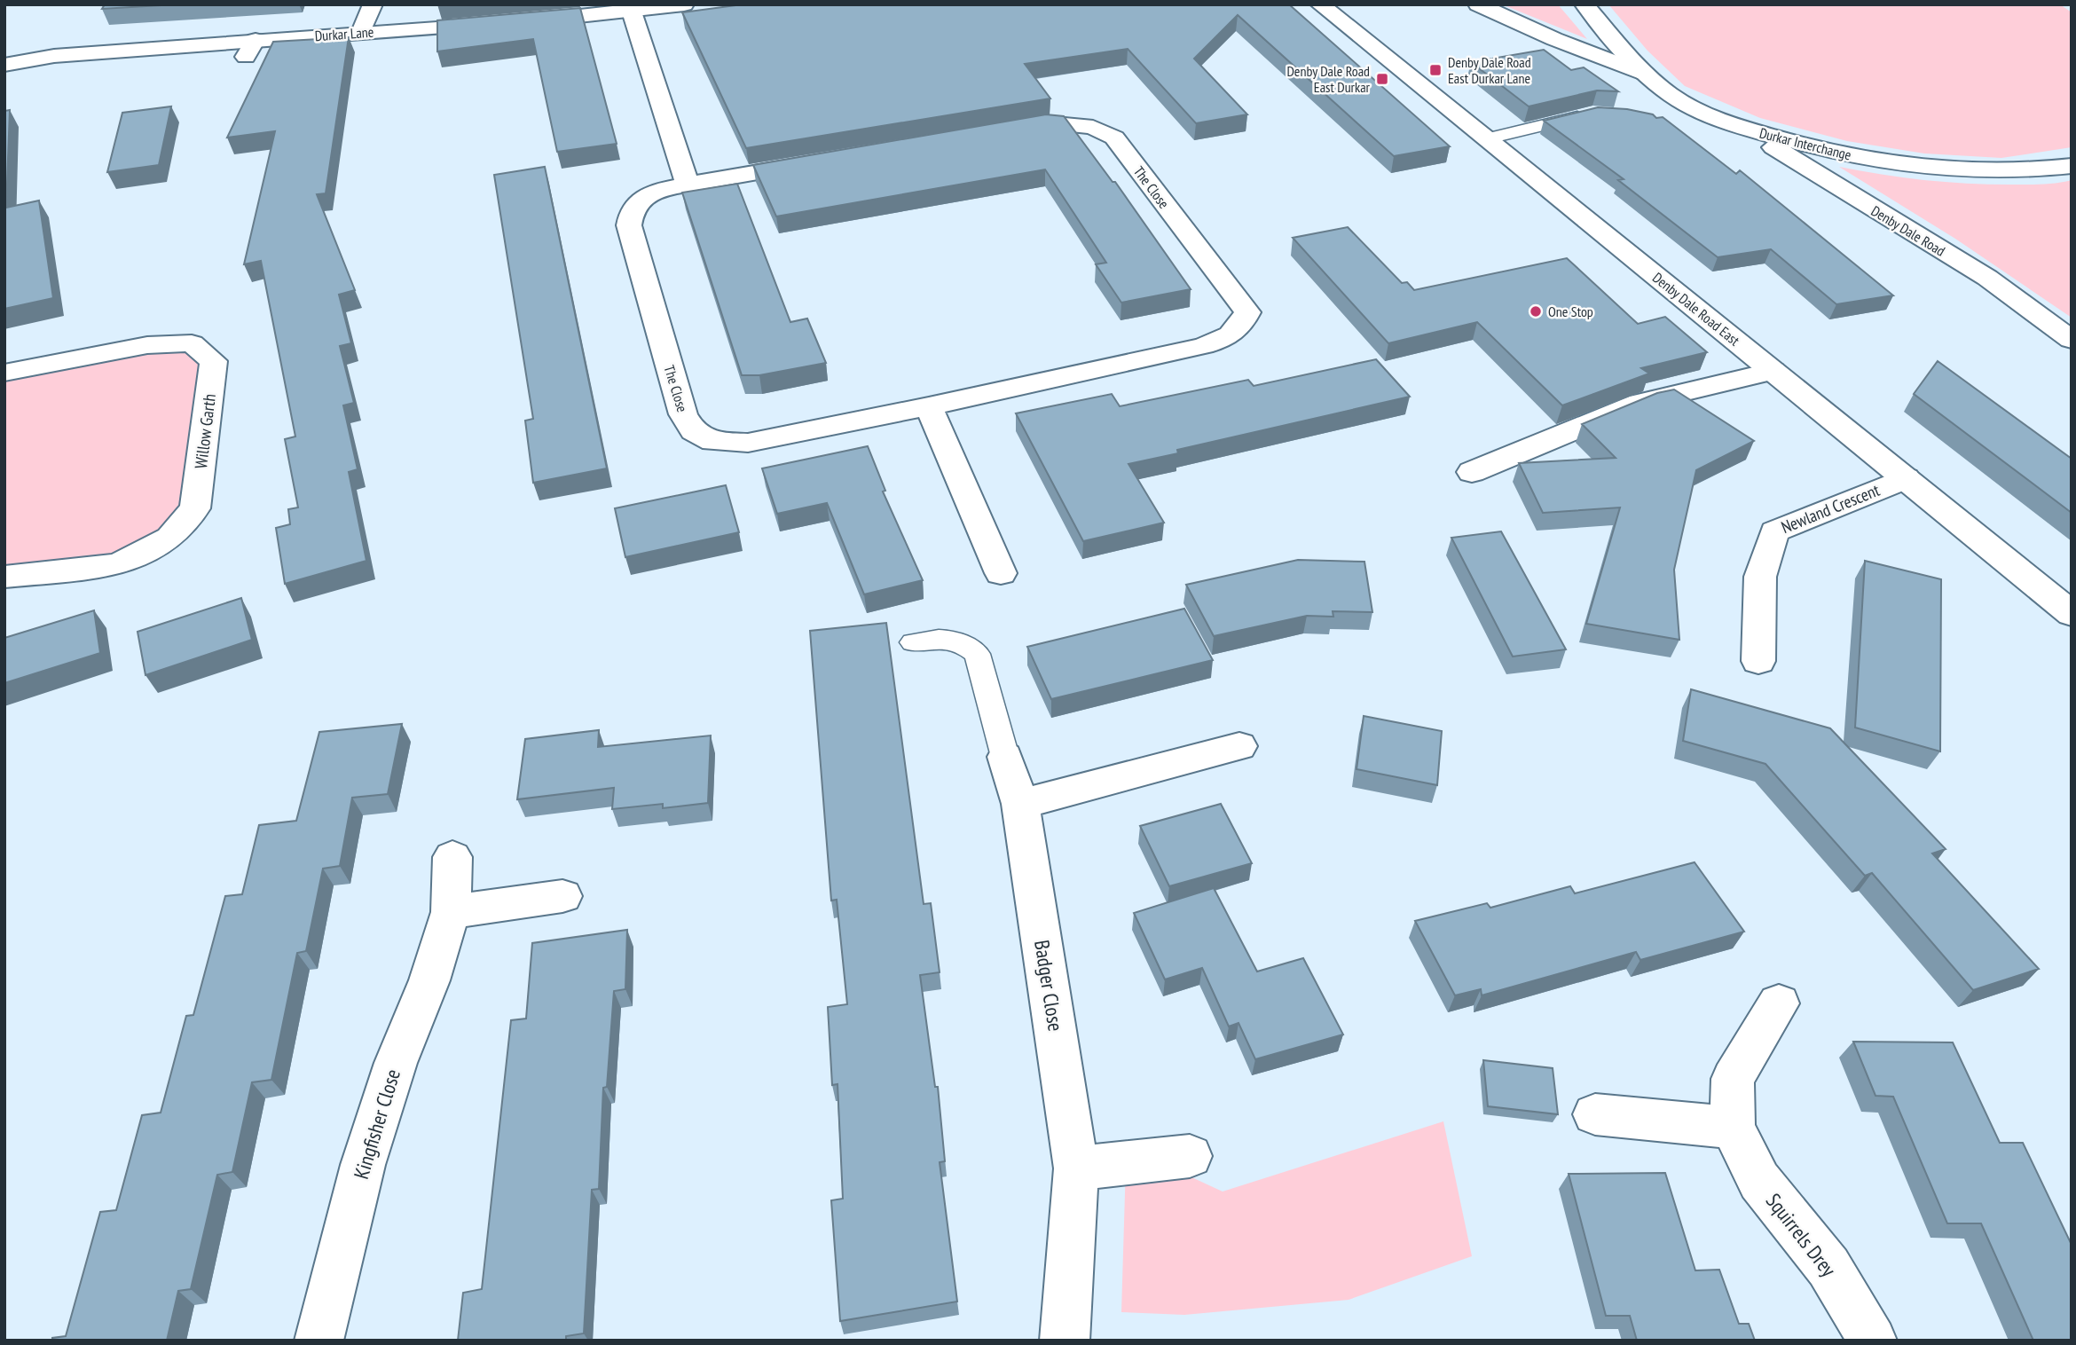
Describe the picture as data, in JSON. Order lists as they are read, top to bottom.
{
  "streets": {
    "main road": [
      "Durkar Lane",
      "Durkar Interchange",
      "The Close",
      "Denby Dale Road",
      "Denby Dale Road East",
      "Willow Garth",
      "Newland Crescent",
      "Badger Close",
      "Kingfisher Close",
      "Squirrels Drey"
    ]
  },
  "crossings": [
    ["Durkar Interchange", "Denby Dale Road"],
    ["Denby Dale Road East", "Newland Crescent"]
  ],
  "places": {
    "transit": ["Denby Dale Road East Durkar Lane", "Denby Dale Road East Durkar"],
    "other": ["One Stop"]
  }
}
